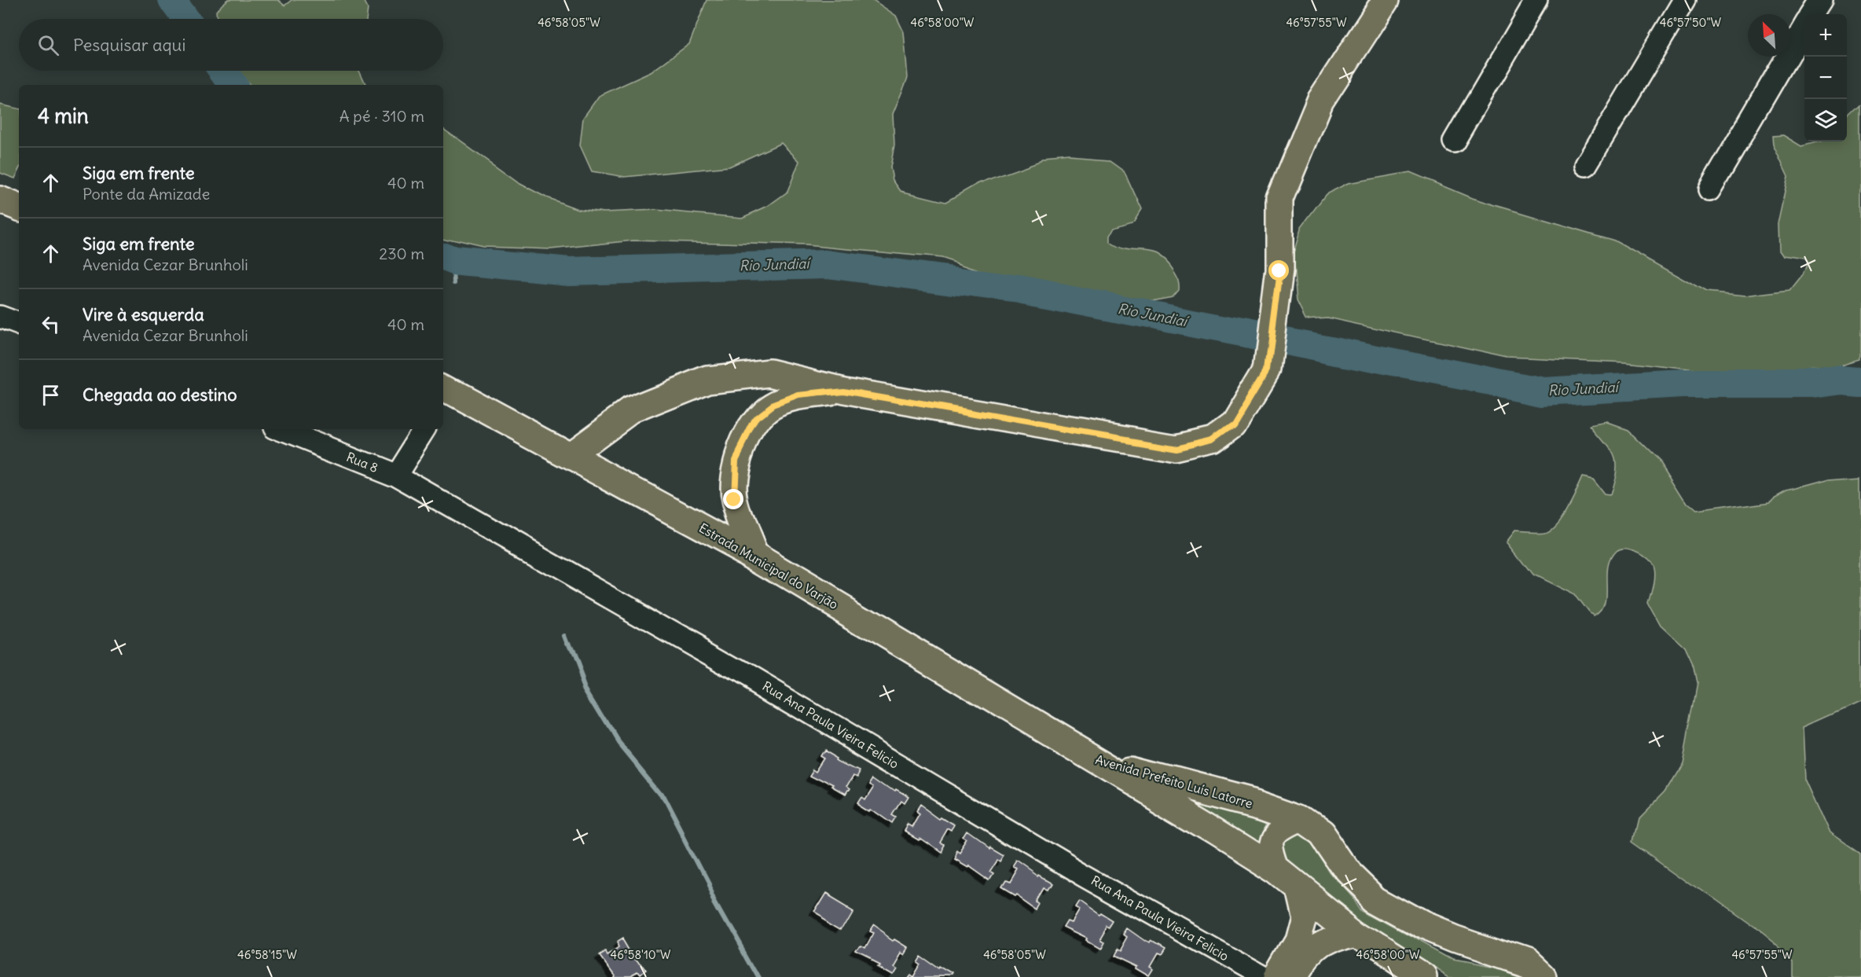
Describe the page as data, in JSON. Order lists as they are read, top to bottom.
{
  "streets": {
    "main road": ["Estrada Municipal do Varjão", "Avenida Prefeito Luís Latorre"],
    "street": ["Rua 8", "Rua Ana Paula Vieira Felicio"]
  },
  "crossings": [
    ["Rua 8", "Rua Ana Paula Vieira Felicio"],
    ["Estrada Municipal do Varjão", "Avenida Prefeito Luís Latorre"]
  ],
  "water": ["Rio Jundiaí"],
  "north": "top left",
  "page": {
    "map_buttons": ["+", "−"],
    "search": "Pesquisar aqui",
    "heading": ["4 min", "A pé · 310 m"],
    "list": [
      ["Siga em frente", "Ponte da Amizade", "40 m"],
      ["Siga em frente", "Avenida Cezar Brunholi", "230 m"],
      ["Vire à esquerda", "Avenida Cezar Brunholi", "40 m"],
      "Chegada ao destino"
    ]
  },
  "coordinates": [
    "46°58'05\"W",
    "46°58'00\"W",
    "46°57'55\"W",
    "46°57'50\"W",
    "46°58'15\"W",
    "46°58'10\"W"
  ]
}
